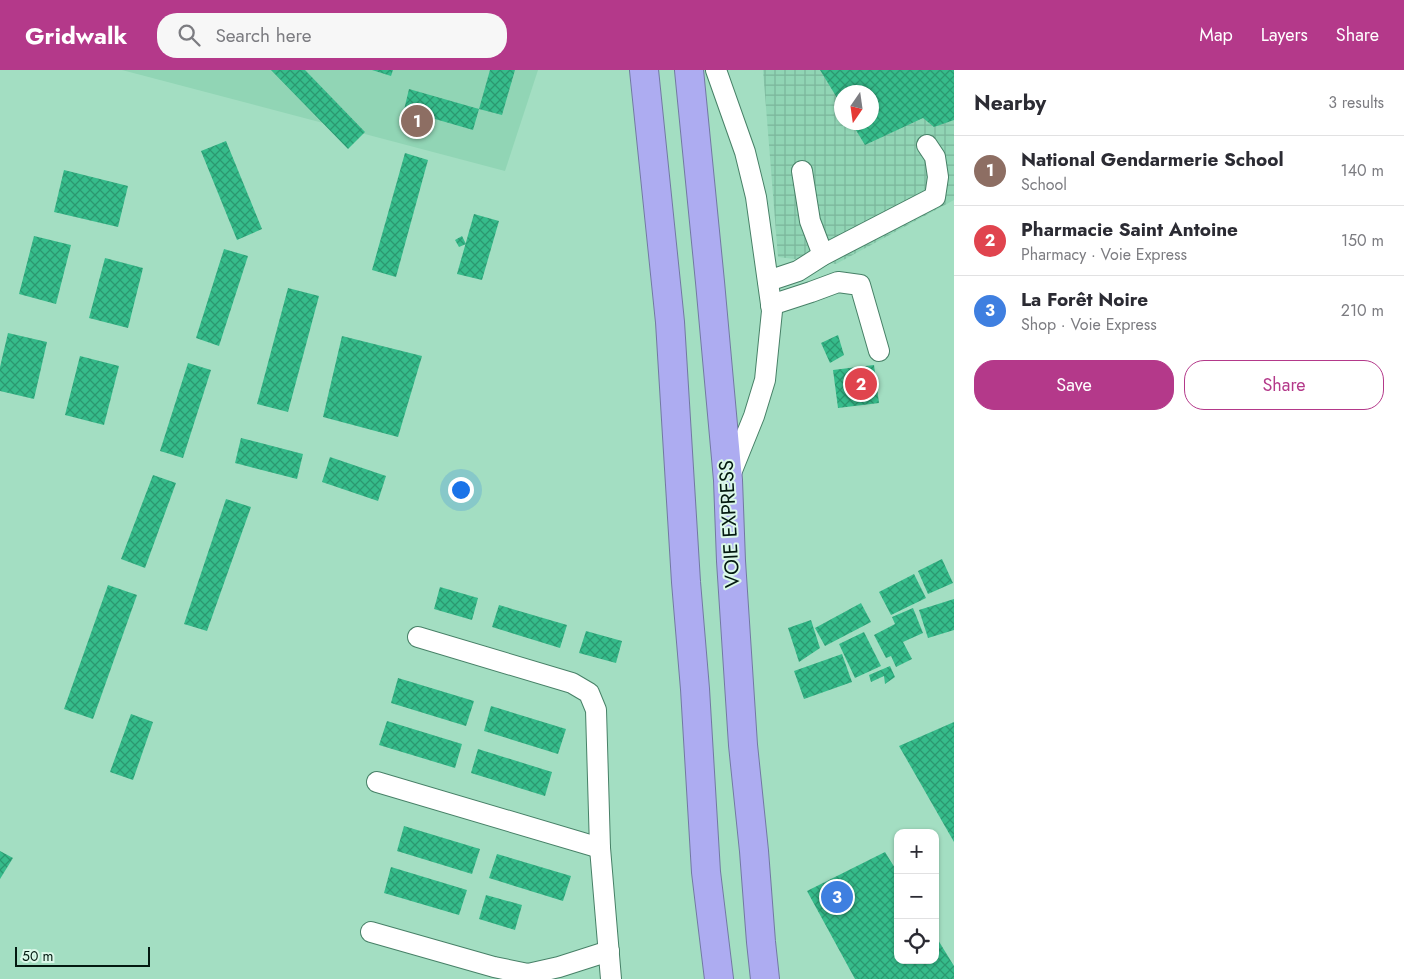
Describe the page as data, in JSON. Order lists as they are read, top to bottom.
{
  "streets": {
    "highway": ["VOIE EXPRESS"]
  },
  "scale_bar": "50 m",
  "north": "bottom",
  "page": {
    "header": "Gridwalk",
    "search": "Search here",
    "nav": ["Map", "Layers", "Share"],
    "heading": ["Nearby", "3 results"],
    "pins": ["1", "2", "3"],
    "list": [
      {
        "mark": "1",
        "name": "National Gendarmerie School",
        "note": "School",
        "value": "140 m"
      },
      {
        "mark": "2",
        "name": "Pharmacie Saint Antoine",
        "note": "Pharmacy · Voie Express",
        "value": "150 m"
      },
      {
        "mark": "3",
        "name": "La Forêt Noire",
        "note": "Shop · Voie Express",
        "value": "210 m"
      }
    ],
    "buttons": ["Save", "Share"],
    "map_buttons": ["+", "−"],
    "scale": "50 m"
  }
}
